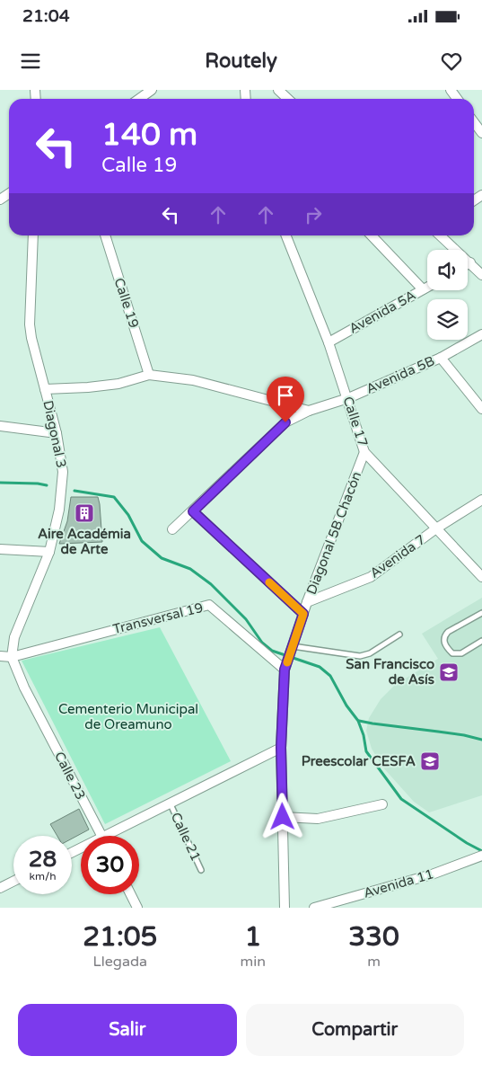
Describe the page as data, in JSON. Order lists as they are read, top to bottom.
{
  "streets": {
    "street": [
      "Calle 19",
      "Avenida 5A",
      "Avenida 5B",
      "Calle 17",
      "Diagonal 3",
      "Diagonal 5B Chacón",
      "Avenida 7",
      "Transversal 19",
      "Calle 23",
      "Avenida 11"
    ],
    "lane": ["Calle 21"]
  },
  "crossings": [
    ["Avenida 5A", "Calle 17"],
    ["Avenida 5B", "Calle 17"],
    ["Calle 17", "Diagonal 5B Chacón"],
    ["Calle 17", "Avenida 7"],
    ["Diagonal 3", "Transversal 19"],
    ["Diagonal 3", "Calle 23"],
    ["Diagonal 5B Chacón", "Avenida 7"],
    ["Diagonal 5B Chacón", "Transversal 19"],
    ["Transversal 19", "Calle 23"]
  ],
  "parks": ["Cementerio Municipal de Oreamuno"],
  "places": {
    "building": ["Aire Académia de Arte"],
    "school or university": ["San Francisco de Asís", "Preescolar CESFA"]
  },
  "page": {
    "status": "21:04",
    "header": "Routely",
    "turn": ["140 m", "Calle 19"],
    "speed": "28 km/h",
    "limit": "30",
    "eta": [
      "21:05",
      "Llegada",
      "1",
      "min",
      "330",
      "m"
    ],
    "buttons": ["Salir", "Compartir"]
  }
}
